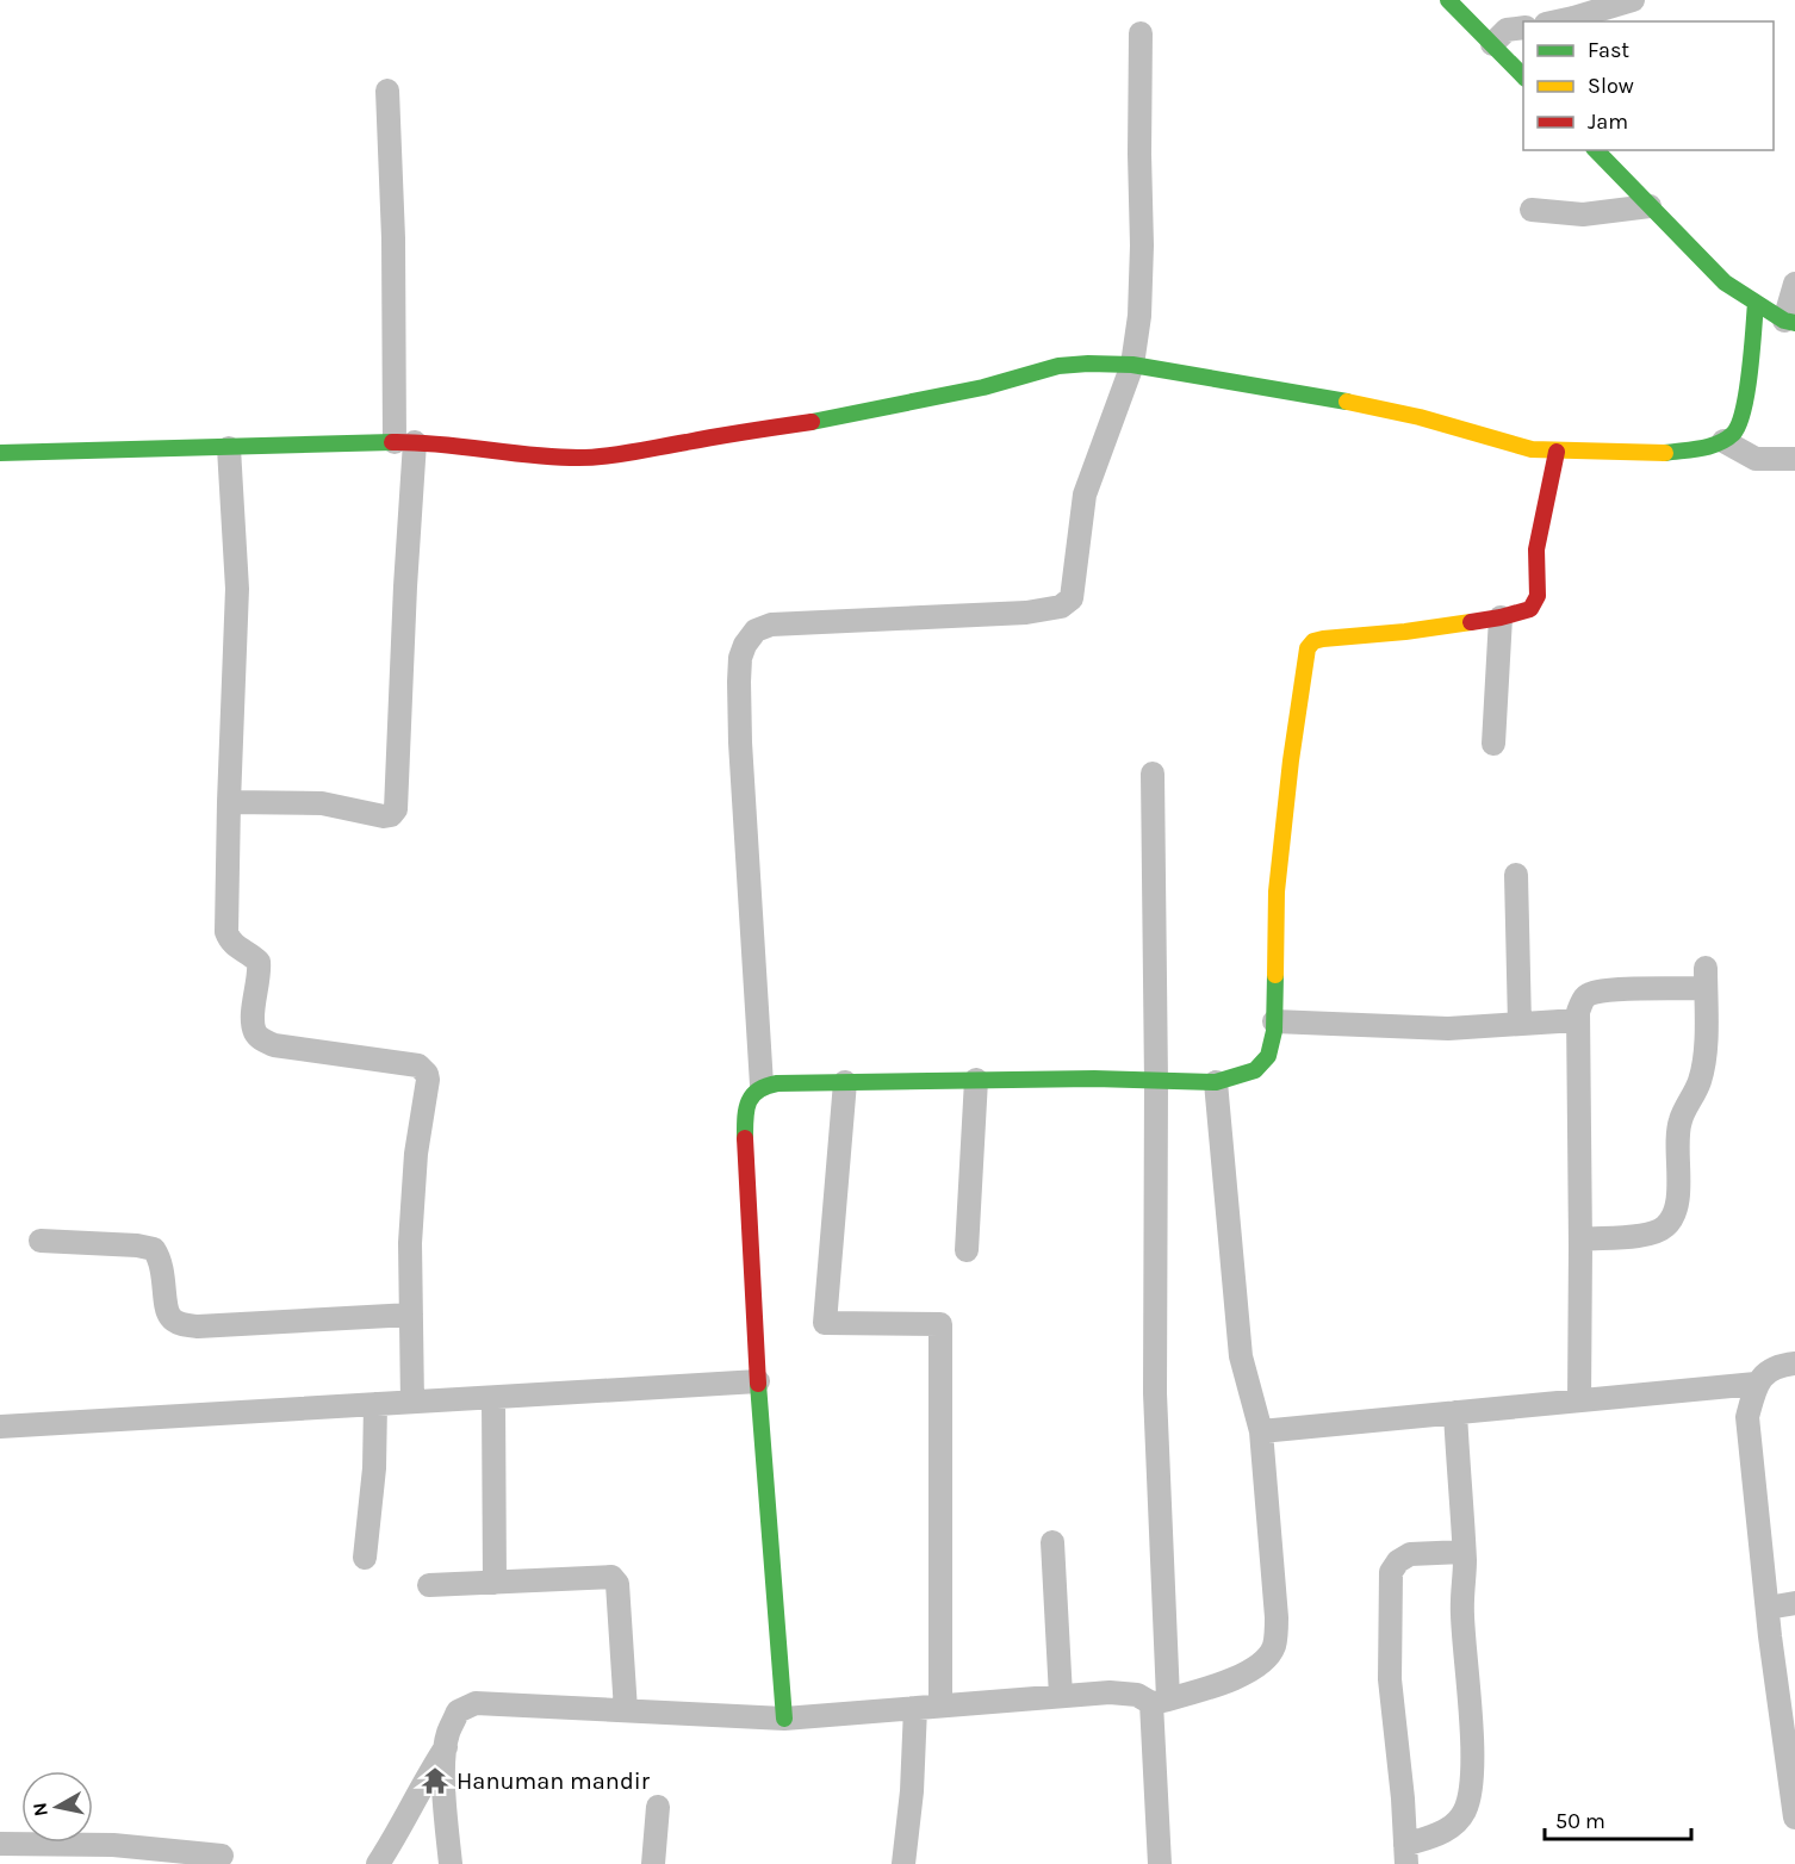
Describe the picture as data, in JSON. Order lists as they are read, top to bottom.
{
  "places": {
    "temple": ["Hanuman mandir"]
  },
  "legend": ["Fast", "Slow", "Jam"],
  "scale_bar": "50 m",
  "north": "left"
}
